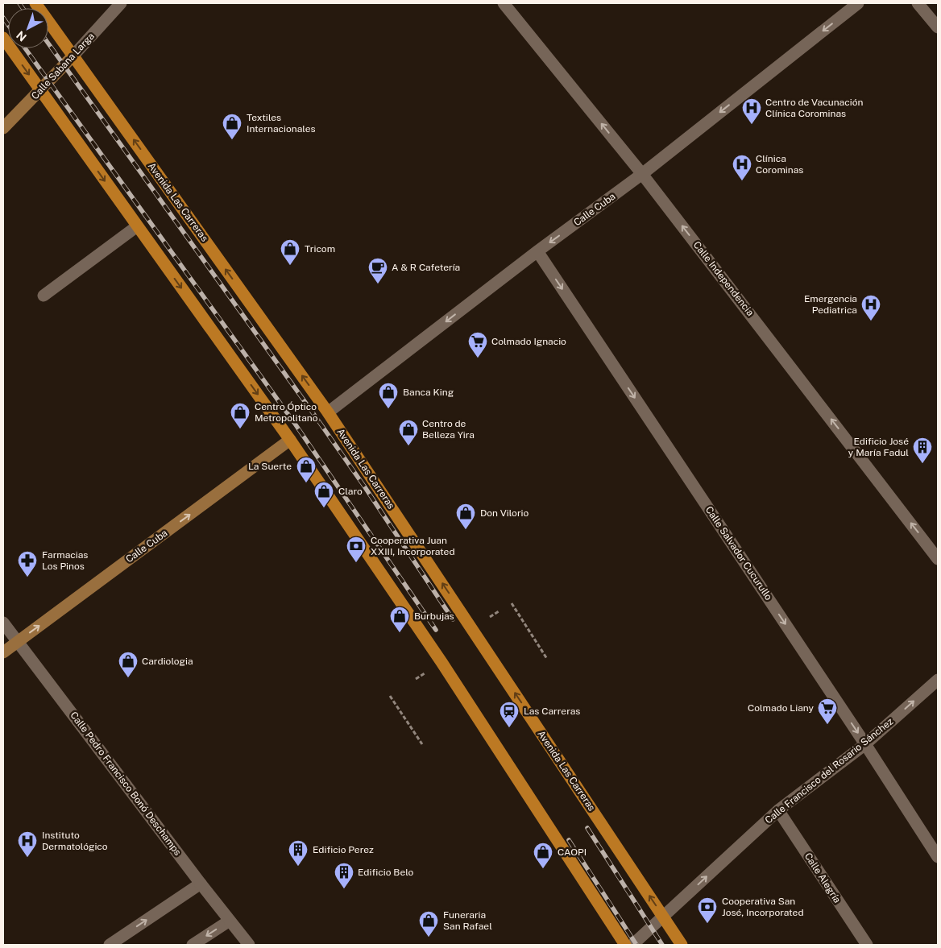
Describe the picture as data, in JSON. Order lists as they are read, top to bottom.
{
  "streets": {
    "main road": ["Avenida Las Carreras"],
    "street": [
      "Calle Sabana Larga",
      "Calle Cuba",
      "Calle Independencia",
      "Calle Salvador Cucurullo",
      "Calle Francisco del Rosario Sánchez",
      "Calle Pedro Francisco Bonó Deschamps",
      "Calle Alegría"
    ]
  },
  "crossings": [
    ["Calle Sabana Larga", "Avenida Las Carreras"],
    ["Avenida Las Carreras", "Calle Cuba"],
    ["Avenida Las Carreras", "Calle Francisco del Rosario Sánchez"],
    ["Calle Cuba", "Calle Independencia"],
    ["Calle Cuba", "Calle Salvador Cucurullo"],
    ["Calle Cuba", "Calle Pedro Francisco Bonó Deschamps"],
    ["Calle Salvador Cucurullo", "Calle Francisco del Rosario Sánchez"],
    ["Calle Francisco del Rosario Sánchez", "Calle Alegría"]
  ],
  "one_way": ["Calle Independencia", "Calle Salvador Cucurullo", "Calle Francisco del Rosario Sánchez"],
  "places": {
    "hospital": [
      "Centro de Vacunación Clínica Corominas",
      "Clínica Corominas",
      "Emergencia Pediatrica",
      "Instituto Dermatológico"
    ],
    "shop": [
      "Textiles Internacionales",
      "Tricom",
      "Banca King",
      "Centro Óptico Metropolitano",
      "Centro de Belleza Yira",
      "La Suerte",
      "Claro",
      "Don Vilorio",
      "Burbujas",
      "Cardiologia",
      "CAOPI",
      "Funeraria San Rafael"
    ],
    "cafe": ["A & R Cafetería"],
    "supermarket": ["Colmado Ignacio", "Colmado Liany"],
    "building": ["Edificio José y María Fadul", "Edificio Perez", "Edificio Belo"],
    "bank": ["Cooperativa Juan XXIII, Incorporated", "Cooperativa San José, Incorporated"],
    "pharmacy": ["Farmacias Los Pinos"],
    "station": ["Las Carreras"]
  },
  "north": "bottom left"
}
